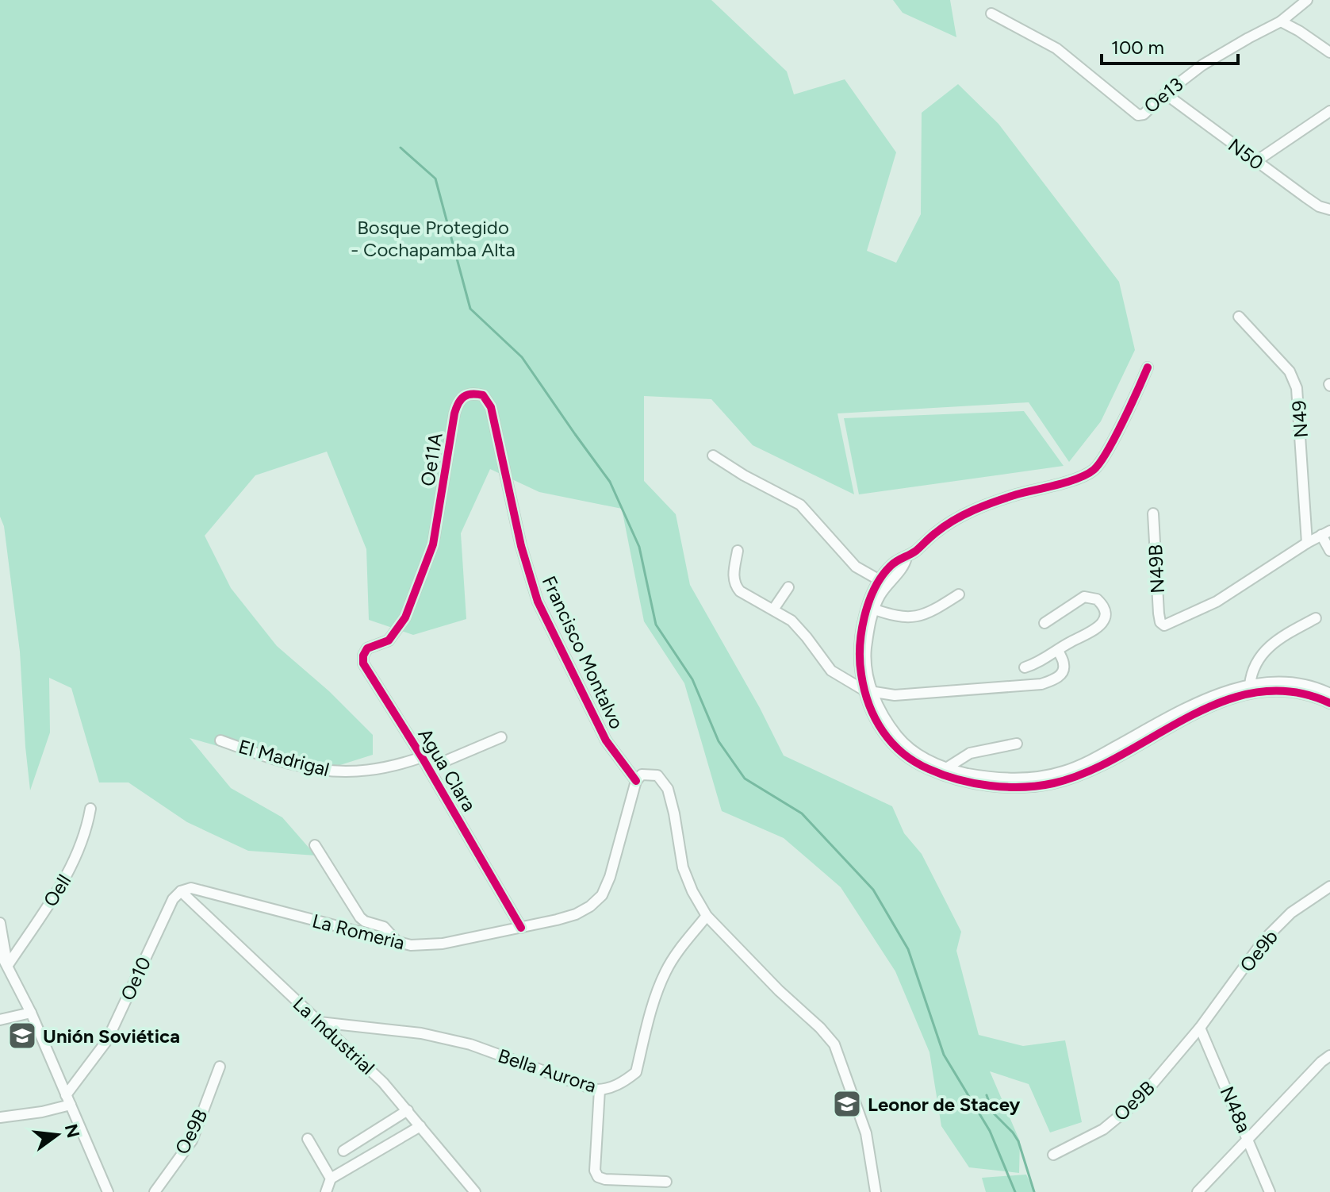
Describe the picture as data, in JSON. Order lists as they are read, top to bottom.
{
  "streets": {
    "street": [
      "Oe13",
      "N50",
      "N49",
      "Oe11A",
      "N49B",
      "Francisco Montalvo",
      "El Madrigal",
      "Agua Clara",
      "Oell",
      "La Romeria",
      "Oe9b",
      "Oe10",
      "La Industrial",
      "Bella Aurora",
      "Oe9B",
      "N48a"
    ]
  },
  "crossings": [
    ["Oe13", "N50"],
    ["N49", "N49B"],
    ["Oe11A", "Francisco Montalvo"],
    ["Oe11A", "Agua Clara"],
    ["Francisco Montalvo", "La Romeria"],
    ["El Madrigal", "Agua Clara"],
    ["Agua Clara", "La Romeria"],
    ["La Romeria", "Oe10"],
    ["La Romeria", "La Industrial"],
    ["Oe9b", "Oe9B"],
    ["Oe9b", "N48a"],
    ["Oe10", "La Industrial"],
    ["La Industrial", "Bella Aurora"],
    ["Oe9B", "N48a"]
  ],
  "parks": ["Bosque Protegido - Cochapamba Alta"],
  "places": {
    "school or university": ["Unión Soviética", "Leonor de Stacey"]
  },
  "scale_bar": "100 m",
  "north": "right"
}
